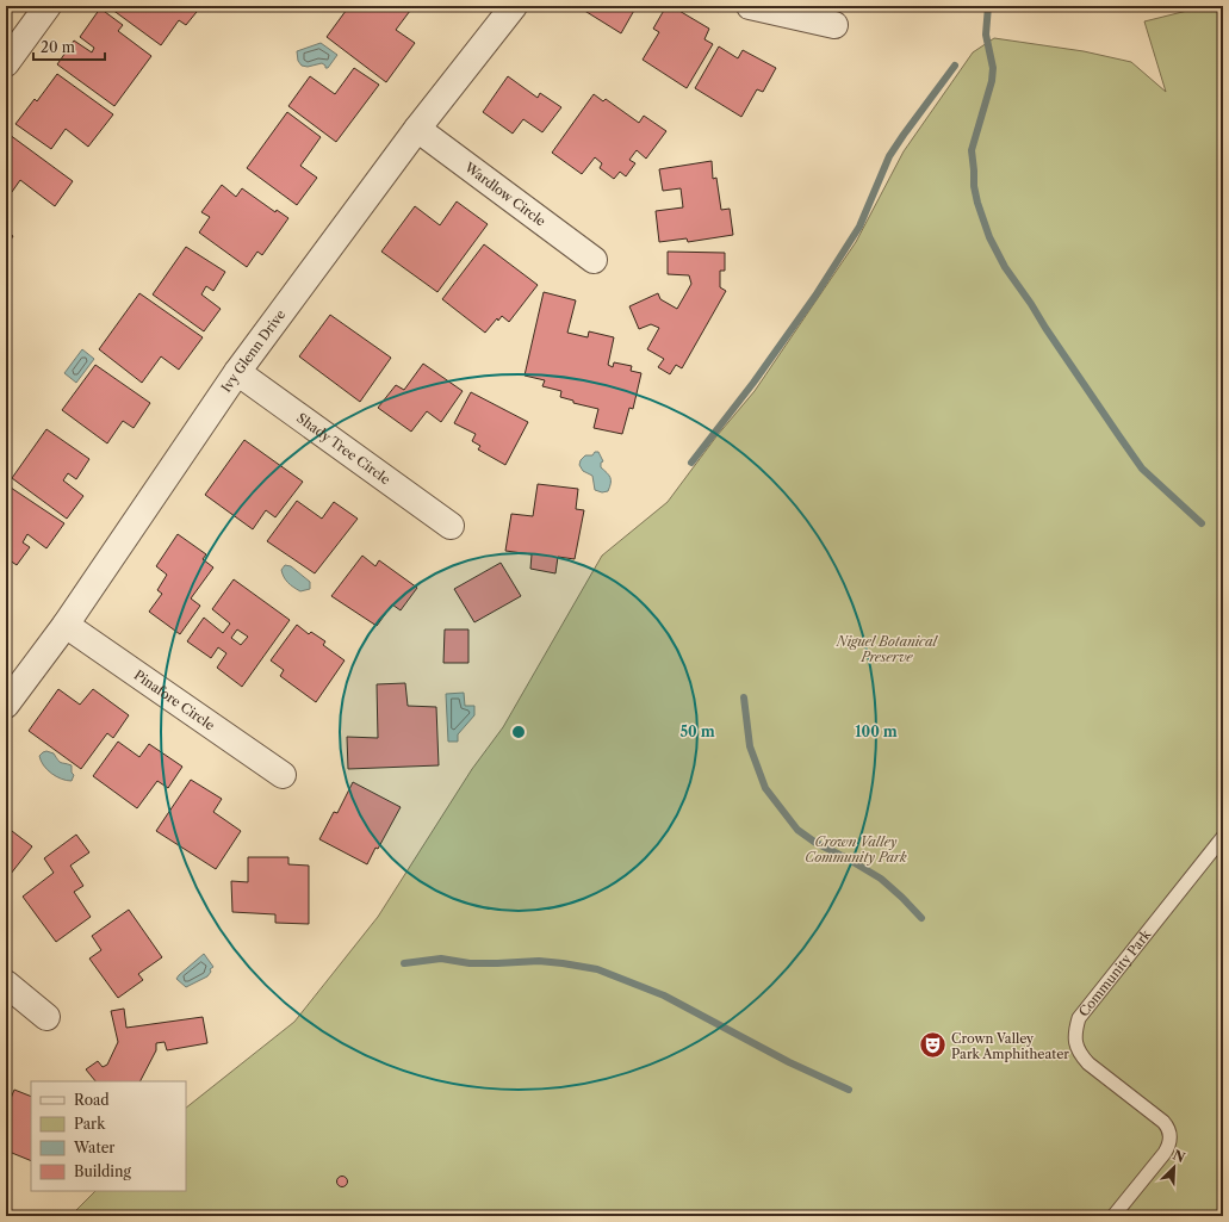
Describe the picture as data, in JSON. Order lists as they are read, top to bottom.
{
  "streets": {
    "street": [
      "Wardlow Circle",
      "Ivy Glenn Drive",
      "Shady Tree Circle",
      "Pinafore Circle"
    ],
    "lane": ["Community Park"]
  },
  "crossings": [
    ["Wardlow Circle", "Ivy Glenn Drive"],
    ["Ivy Glenn Drive", "Shady Tree Circle"],
    ["Ivy Glenn Drive", "Pinafore Circle"]
  ],
  "parks": ["Niguel Botanical Preserve", "Crown Valley Community Park"],
  "places": {
    "theatre": ["Crown Valley Park Amphitheater"]
  },
  "legend": [
    "Road",
    "Park",
    "Water",
    "Building"
  ],
  "scale_bar": "20 m",
  "north": "top right",
  "rings": ["50 m", "100 m"]
}
